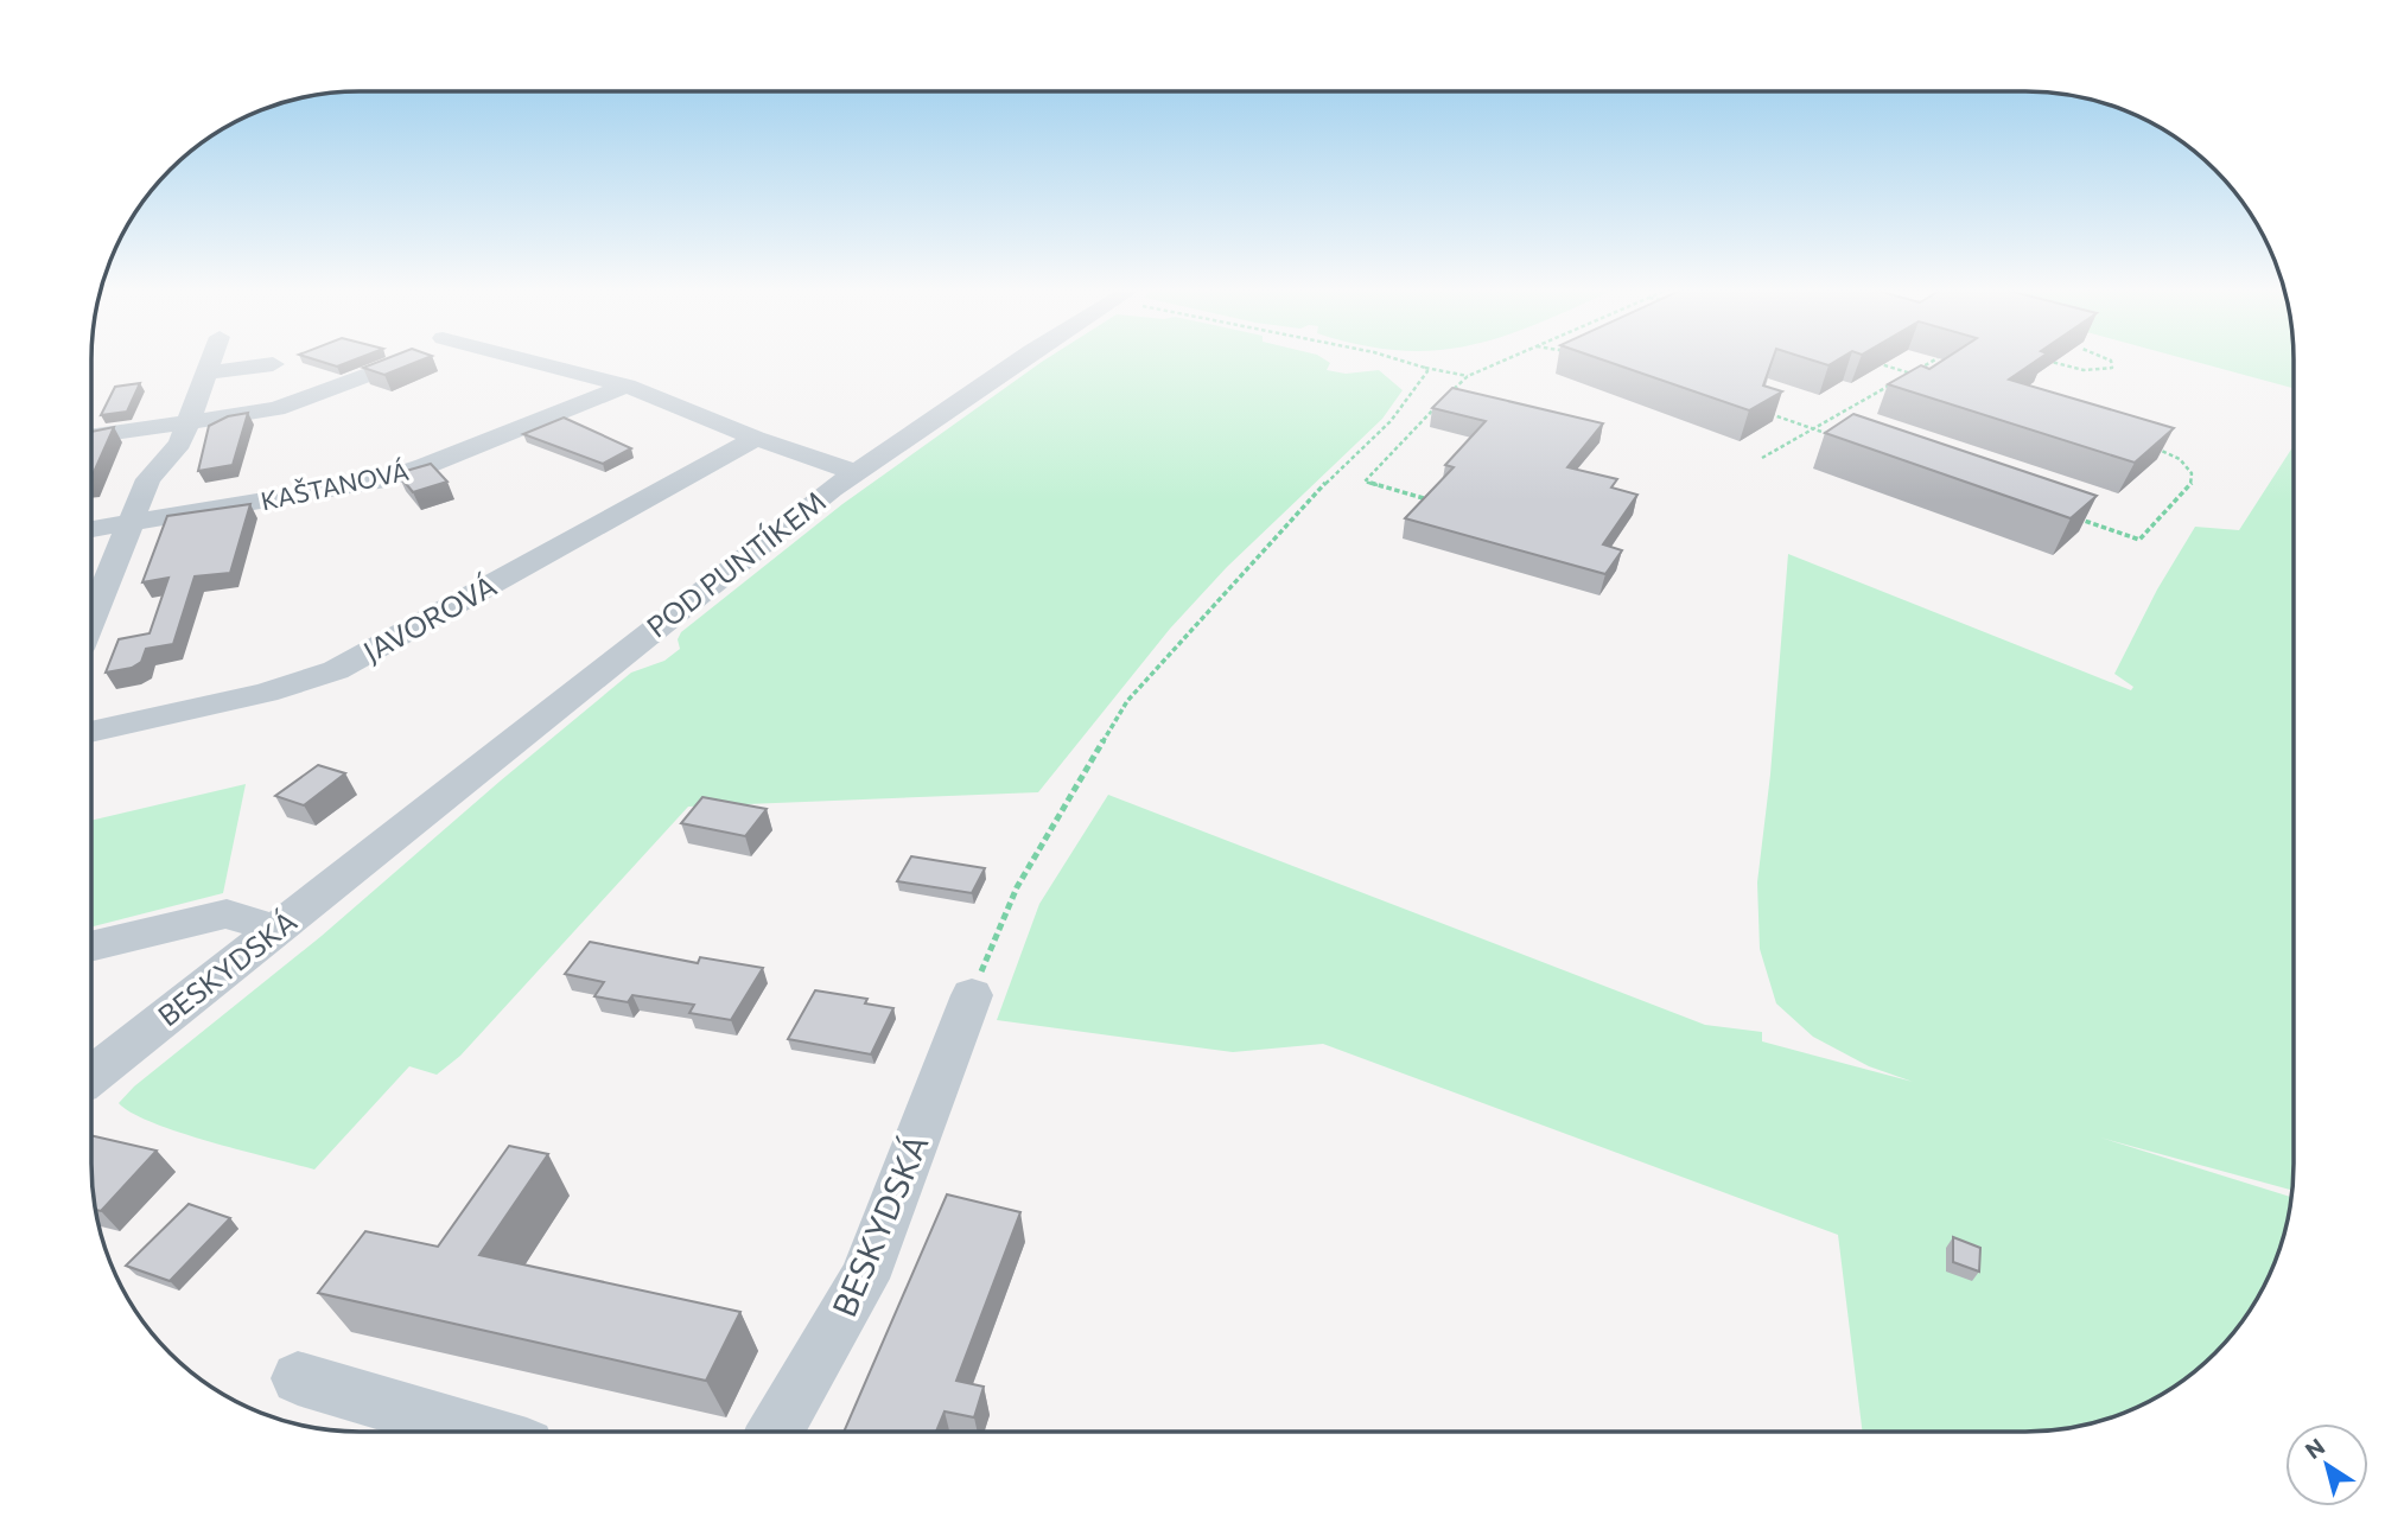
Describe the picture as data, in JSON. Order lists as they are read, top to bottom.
{
  "streets": {
    "street": [
      "KAŠTANOVÁ",
      "POD PUNTÍKEM",
      "JAVOROVÁ",
      "BESKYDSKÁ"
    ]
  },
  "crossings": [
    ["POD PUNTÍKEM", "BESKYDSKÁ"]
  ],
  "north": "top left"
}
